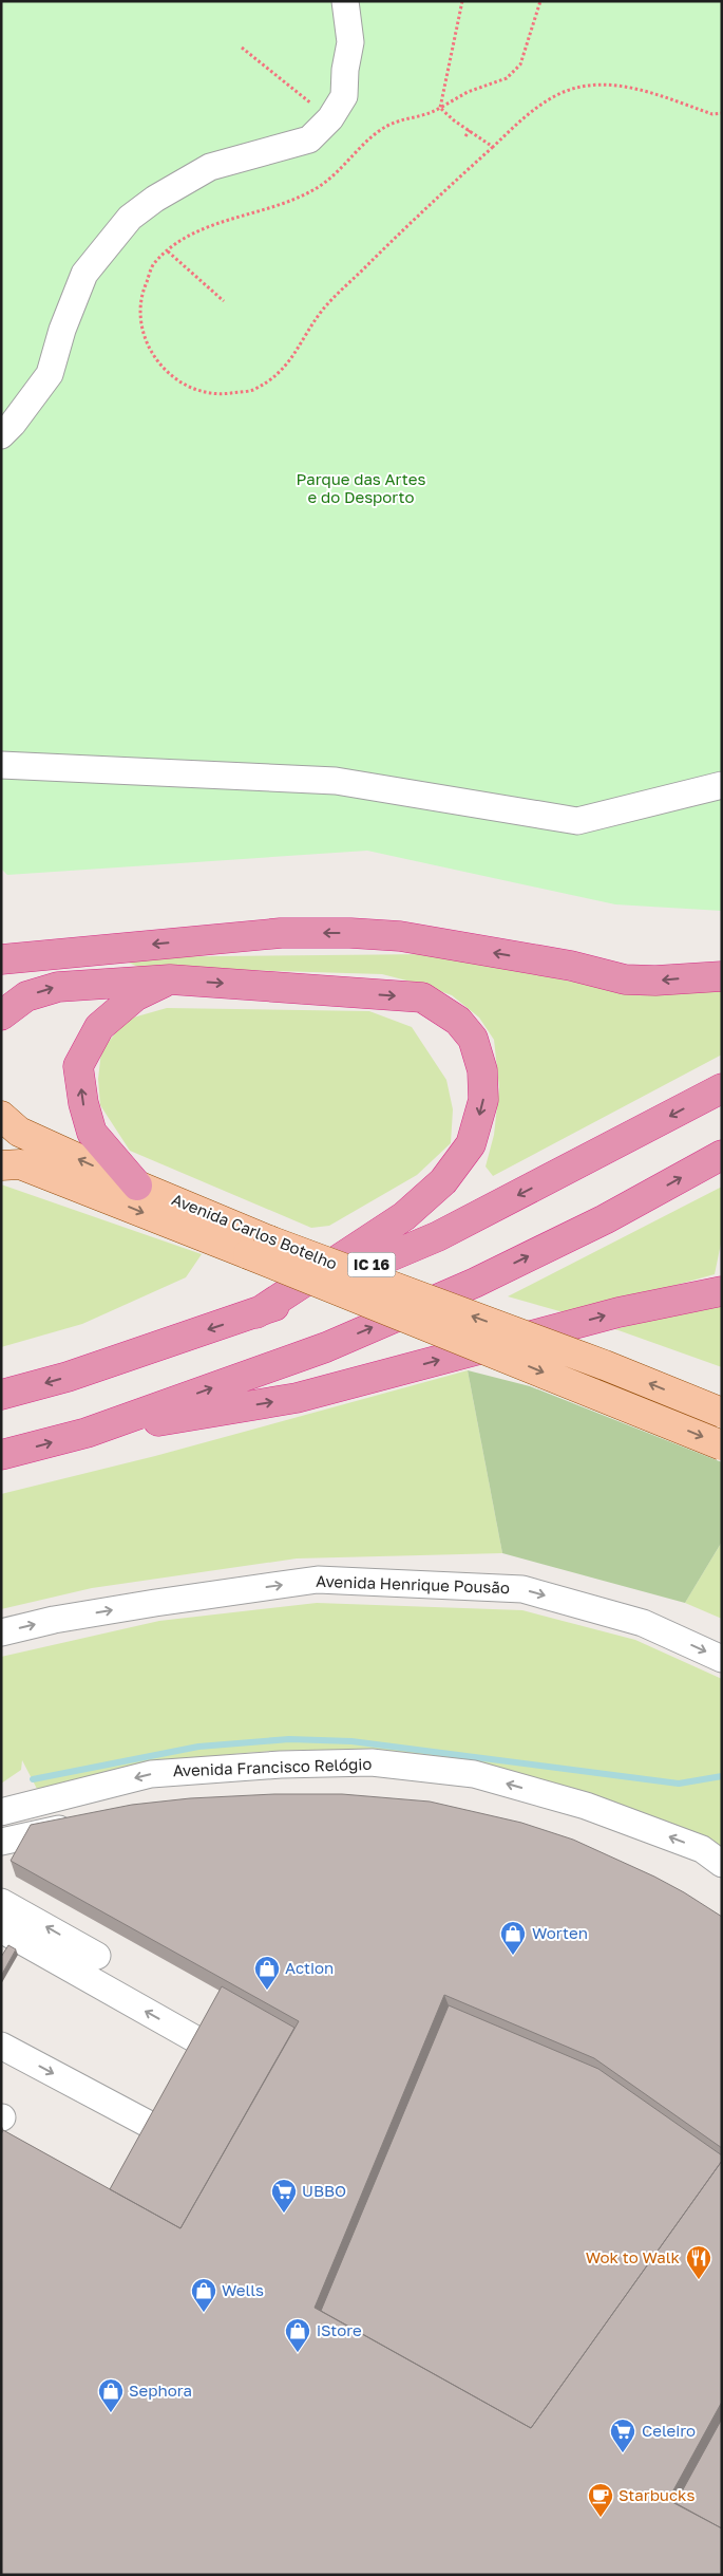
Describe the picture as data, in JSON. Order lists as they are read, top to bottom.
{
  "streets": {
    "highway": ["IC 16"],
    "main road": ["Avenida Carlos Botelho"],
    "street": ["Avenida Henrique Pousão", "Avenida Francisco Relógio"]
  },
  "one_way": ["Avenida Henrique Pousão"],
  "parks": ["Parque das Artes e do Desporto"],
  "places": {
    "shop": [
      "Worten",
      "Action",
      "Wells",
      "iStore",
      "Sephora"
    ],
    "supermarket": ["UBBO", "Celeiro"],
    "restaurant": ["Wok to Walk"],
    "cafe": ["Starbucks"]
  }
}
